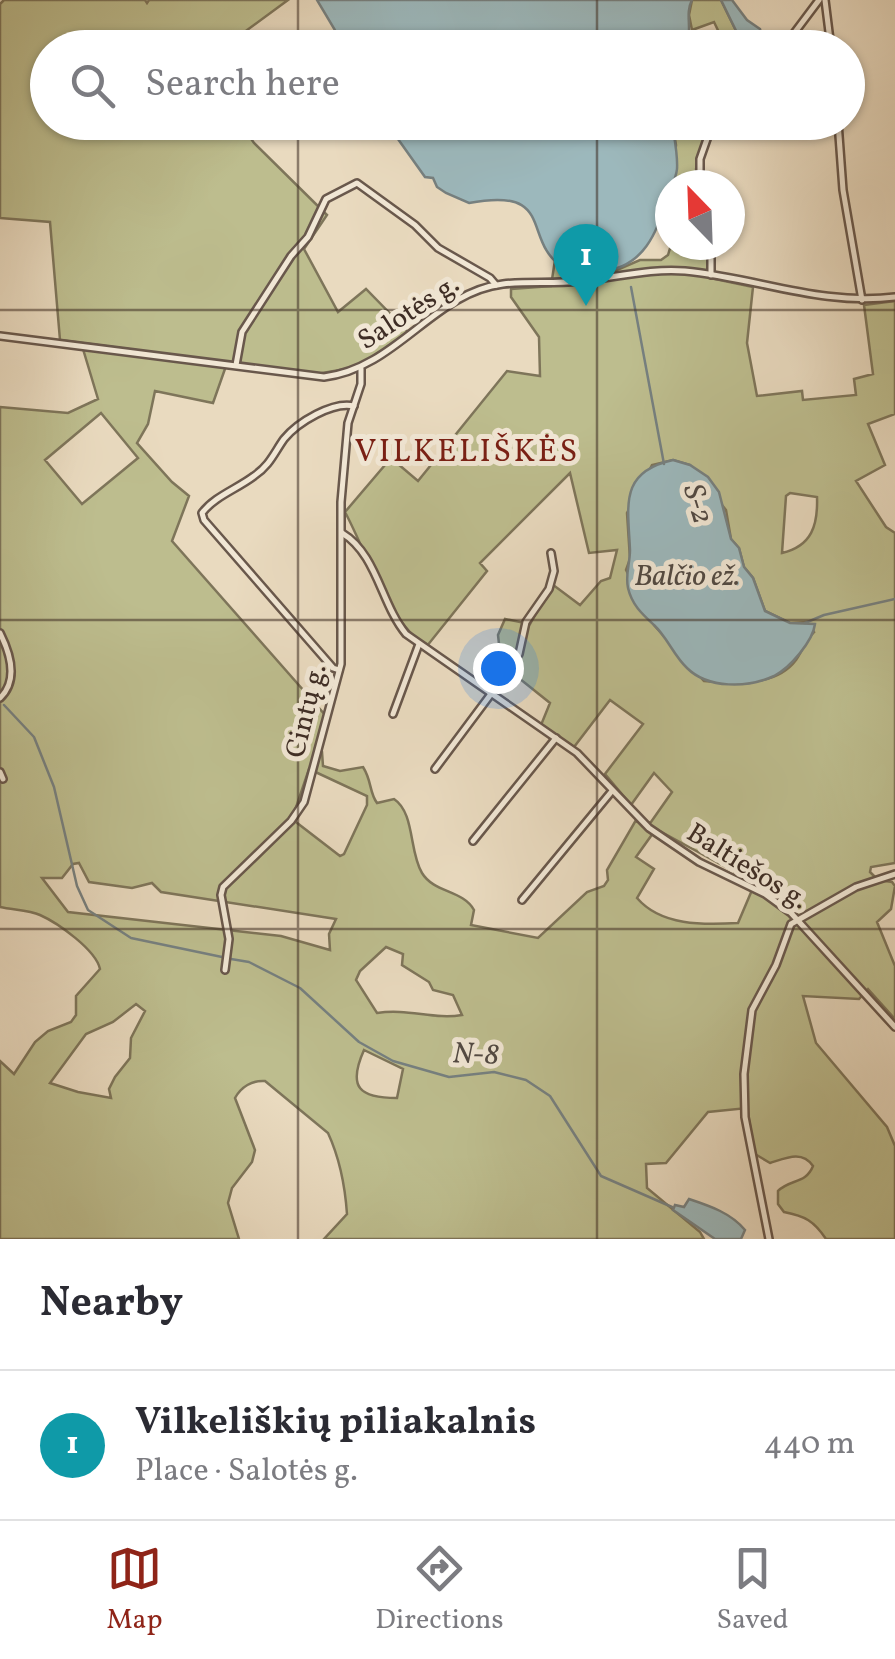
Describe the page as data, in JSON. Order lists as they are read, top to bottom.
{
  "streets": {
    "street": ["Salotės g.", "Cintų g.", "Baltiešos g."]
  },
  "crossings": [
    ["Salotės g.", "Cintų g."],
    ["Cintų g.", "Baltiešos g."]
  ],
  "districts": ["VILKELIŠKĖS"],
  "water": ["S-2", "Balčio ež.", "N-8"],
  "north": "top left",
  "page": {
    "search": "Search here",
    "pins": "1",
    "heading": "Nearby",
    "list": [
      {
        "mark": "1",
        "name": "Vilkeliškių piliakalnis",
        "note": "Place · Salotės g.",
        "value": "440 m"
      }
    ],
    "nav": ["Map", "Directions", "Saved"]
  }
}
